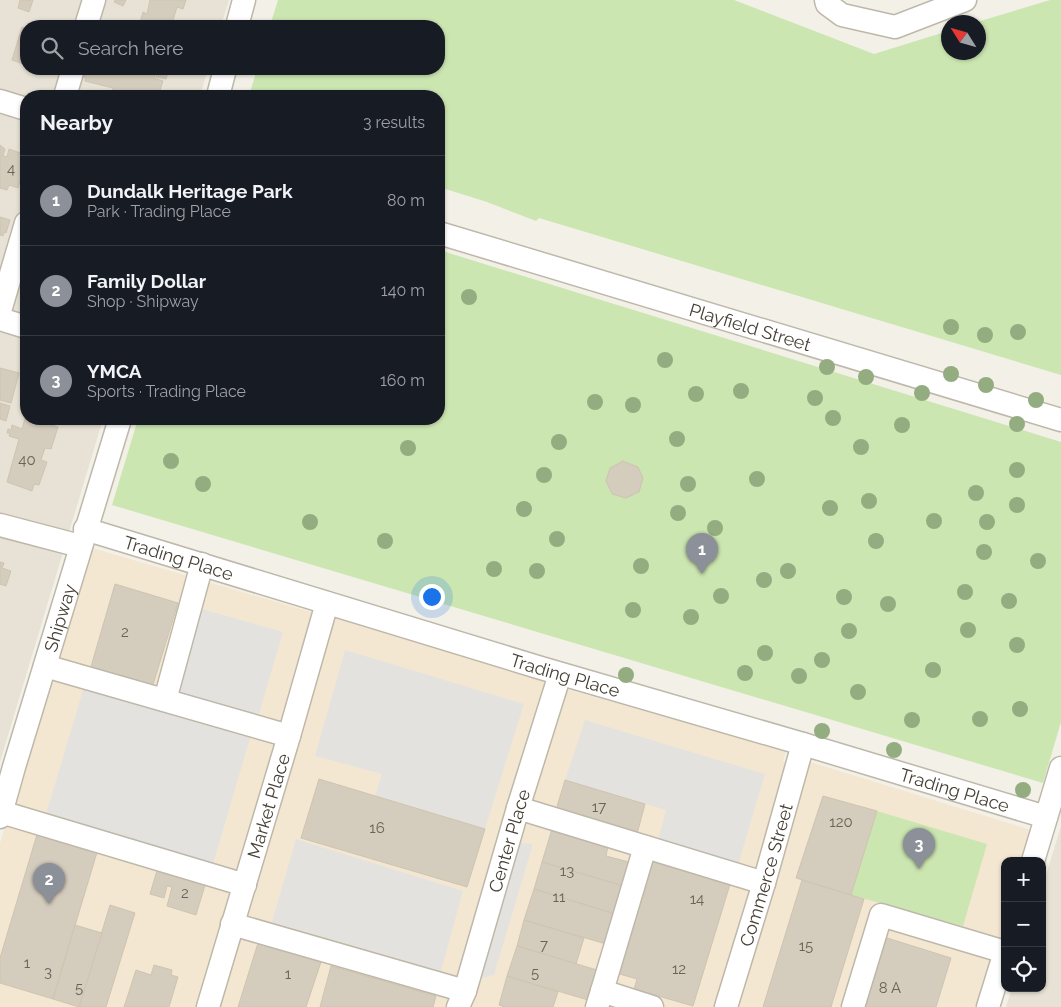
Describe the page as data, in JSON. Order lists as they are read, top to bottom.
{
  "streets": {
    "street": [
      "Playfield Street",
      "Trading Place",
      "Shipway",
      "Market Place",
      "Center Place",
      "Commerce Street"
    ]
  },
  "crossings": [
    ["Trading Place", "Shipway"],
    ["Trading Place", "Market Place"],
    ["Trading Place", "Center Place"],
    ["Trading Place", "Commerce Street"]
  ],
  "house_numbers": [
    "4",
    "40",
    "2",
    "17",
    "120",
    "16",
    "13",
    "2",
    "11",
    "14",
    "7",
    "15",
    "1",
    "12",
    "3",
    "5",
    "1",
    "5",
    "8 A"
  ],
  "north": "top left",
  "page": {
    "search": "Search here",
    "heading": ["Nearby", "3 results"],
    "list": [
      {
        "mark": "1",
        "name": "Dundalk Heritage Park",
        "note": "Park · Trading Place",
        "value": "80 m"
      },
      {
        "mark": "2",
        "name": "Family Dollar",
        "note": "Shop · Shipway",
        "value": "140 m"
      },
      {
        "mark": "3",
        "name": "YMCA",
        "note": "Sports · Trading Place",
        "value": "160 m"
      }
    ],
    "pins": ["1", "3", "2"],
    "map_buttons": ["+", "−"]
  }
}
